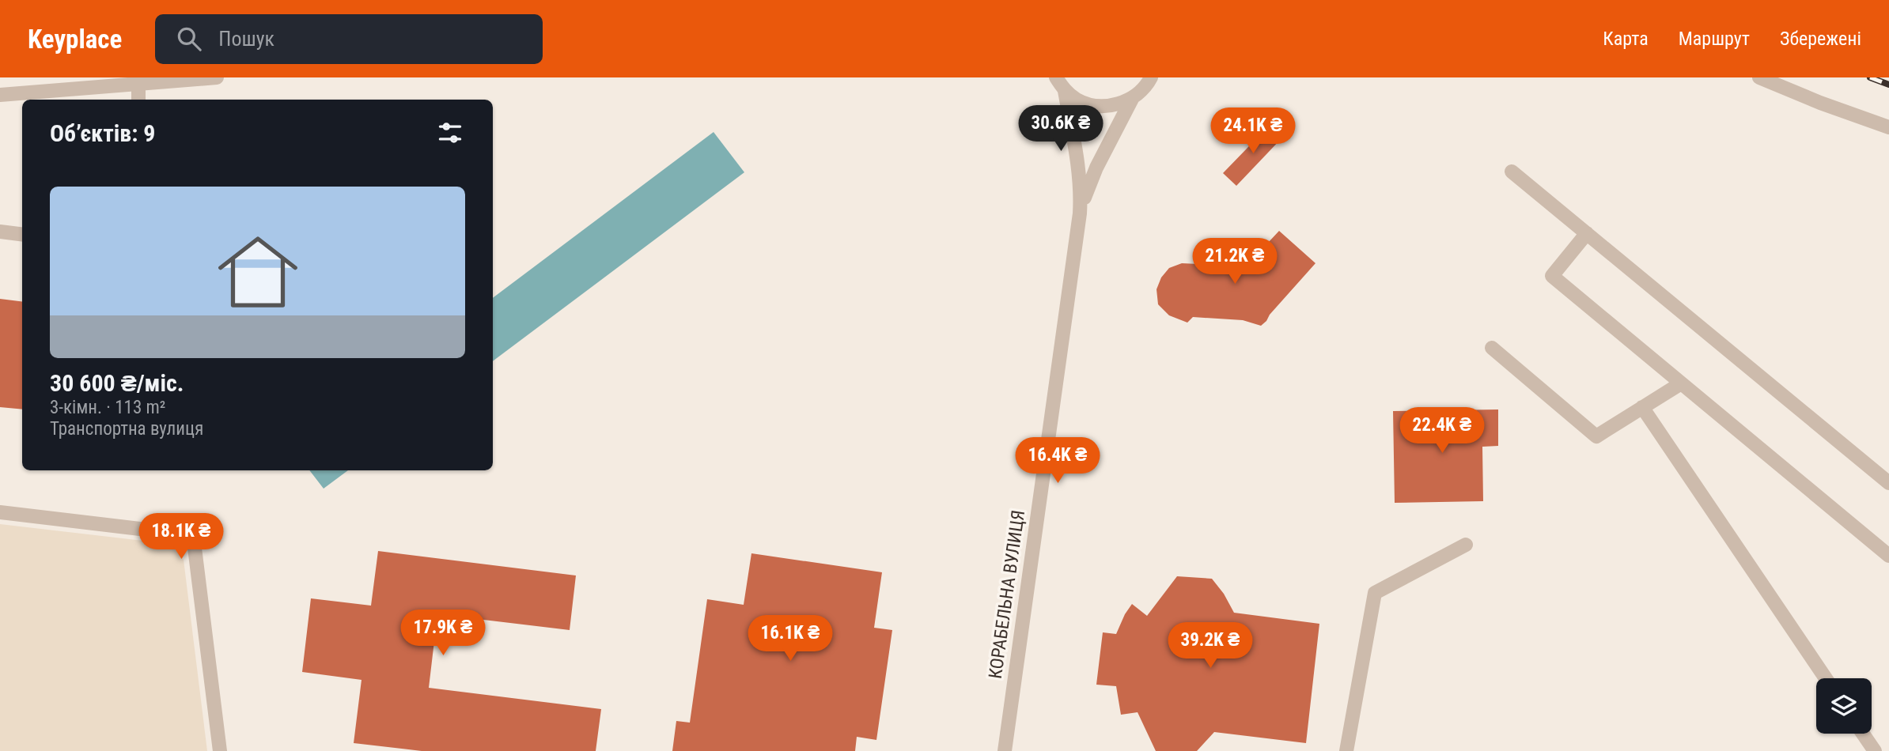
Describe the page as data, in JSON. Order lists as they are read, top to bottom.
{
  "streets": {
    "street": ["КОРАБЕЛЬНА ВУЛИЦЯ"]
  },
  "page": {
    "header": "Keyplace",
    "search": "Пошук",
    "nav": ["Карта", "Маршрут", "Збережені"],
    "heading": "Об’єктів: 9",
    "price": [
      "30.6K ₴",
      "24.1K ₴",
      "21.2K ₴",
      "22.4K ₴",
      "16.4K ₴",
      "18.1K ₴",
      "17.9K ₴",
      "16.1K ₴",
      "39.2K ₴"
    ],
    "list": [
      {
        "name": "30 600 ₴/міс.",
        "note": "3-кімн. · 113 m² · Транспортна вулиця"
      }
    ]
  }
}
